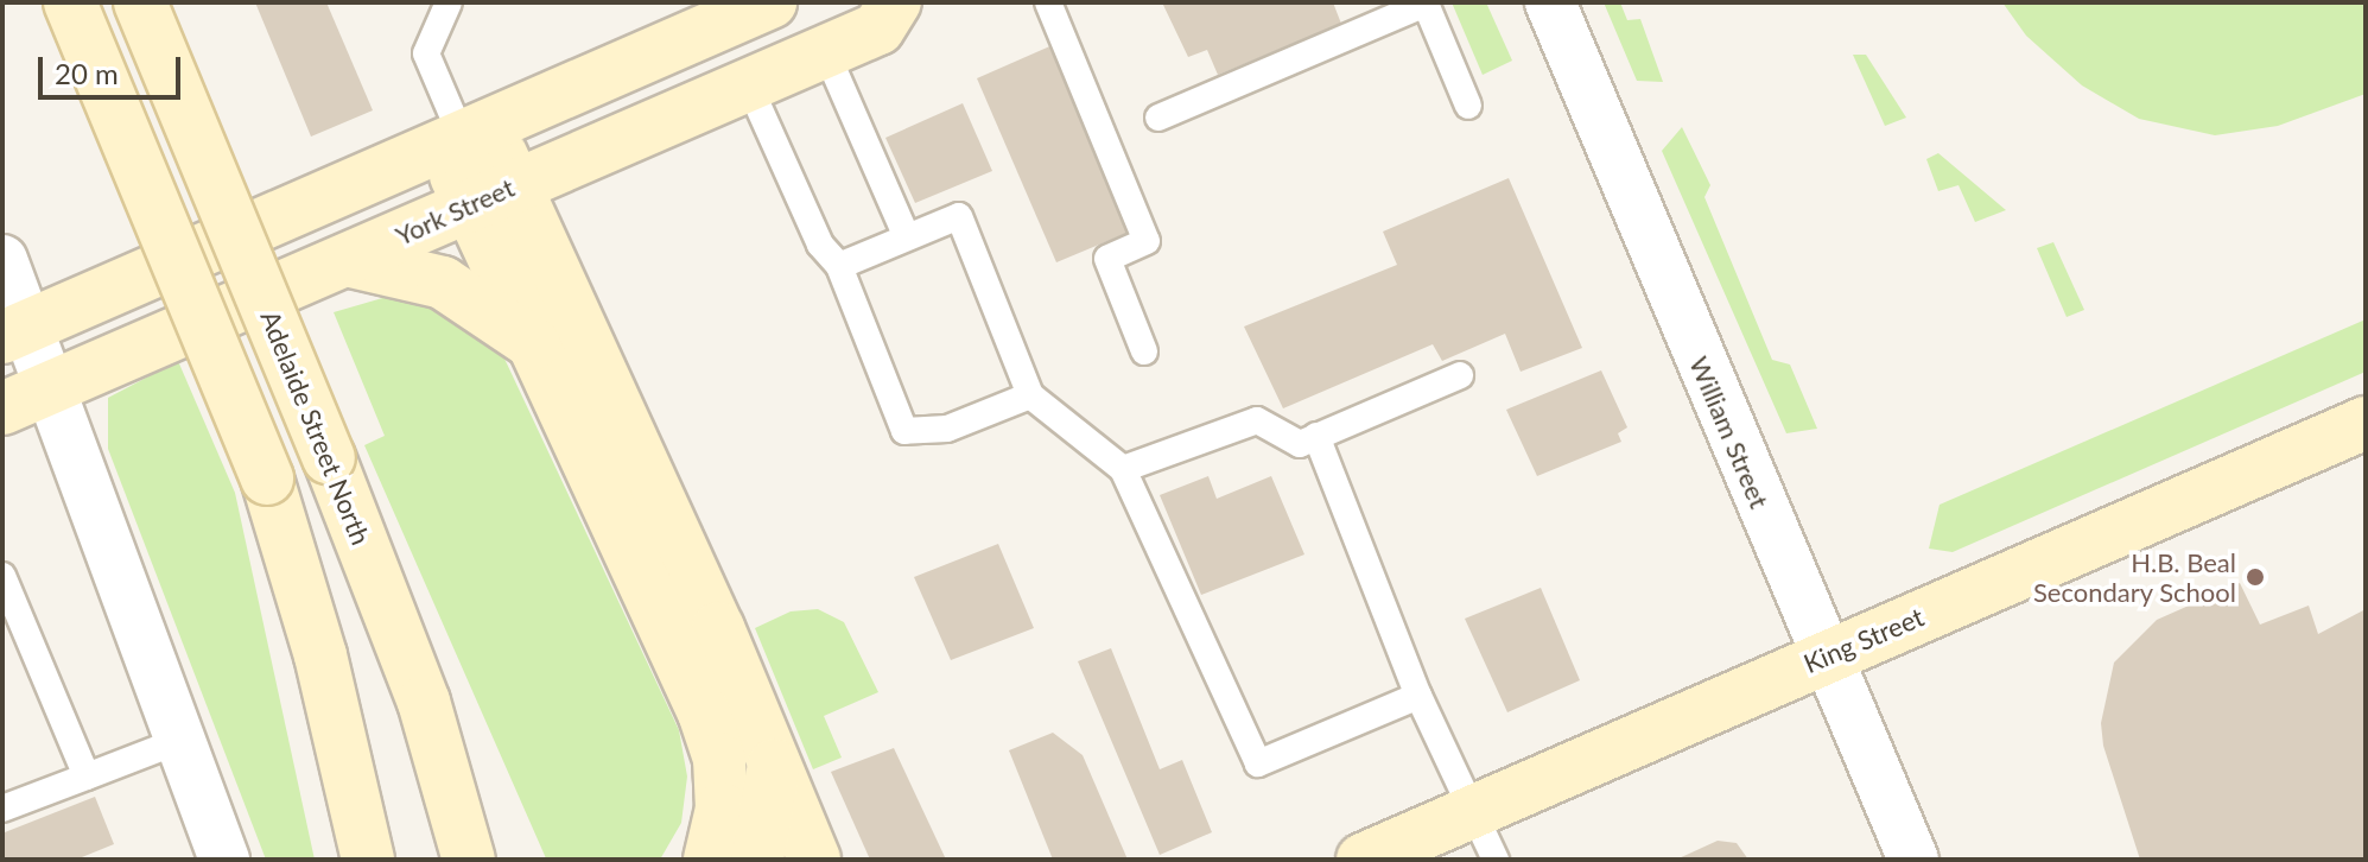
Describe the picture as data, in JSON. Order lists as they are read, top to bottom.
{
  "streets": {
    "main road": ["York Street", "Adelaide Street North", "King Street"],
    "street": ["William Street"]
  },
  "crossings": [
    ["William Street", "King Street"]
  ],
  "places": ["H.B. Beal Secondary School"],
  "scale_bar": "20 m"
}
